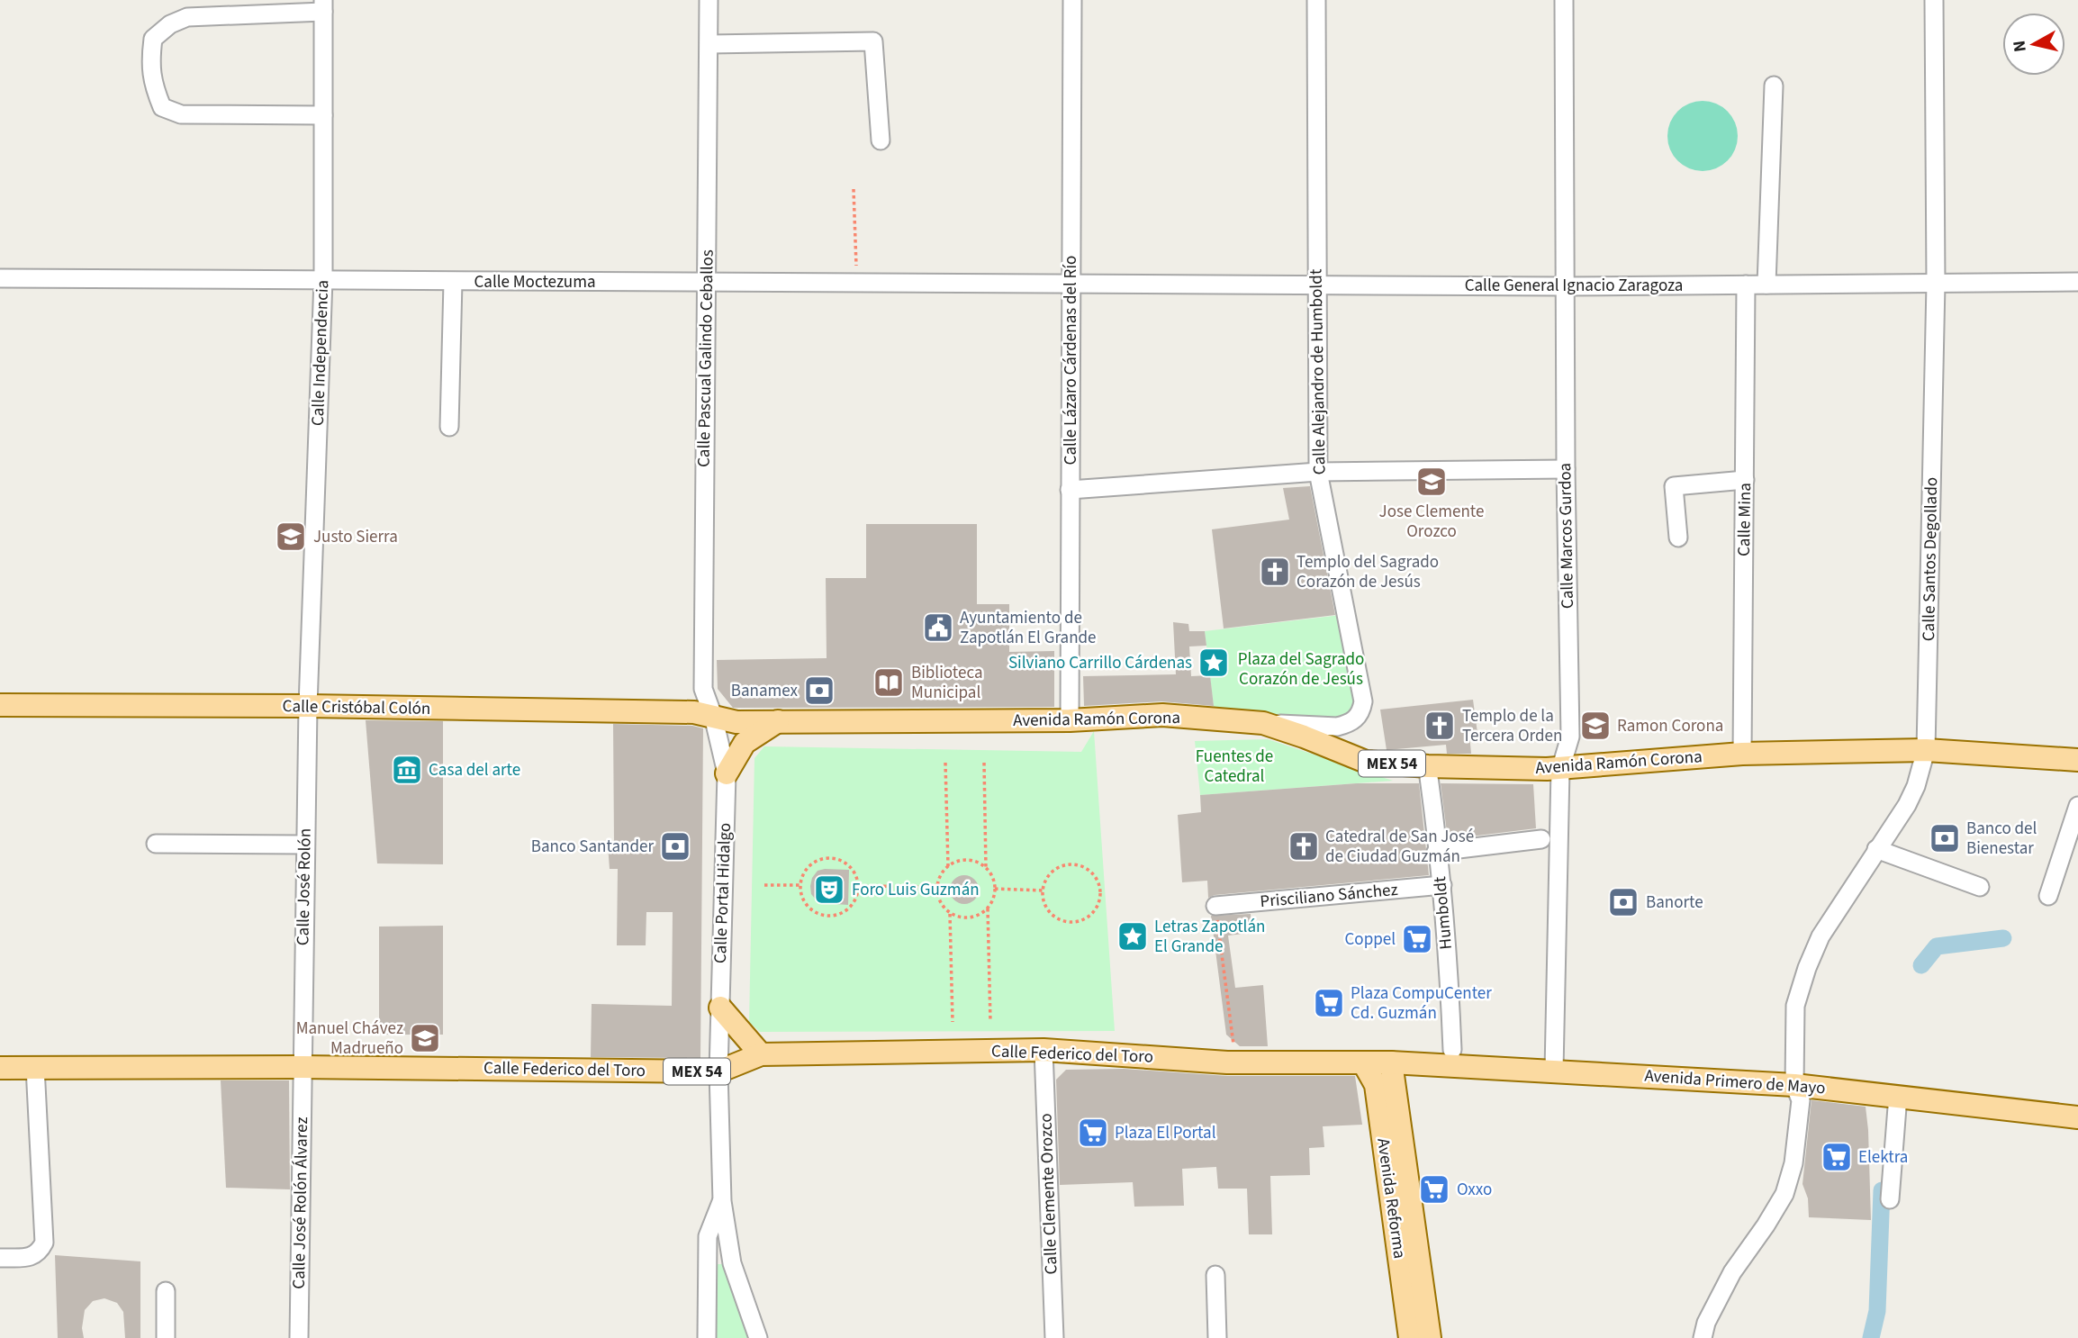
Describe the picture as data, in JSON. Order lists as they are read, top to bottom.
{
  "streets": {
    "main road": [
      "Calle Cristóbal Colón",
      "Avenida Ramón Corona",
      "MEX 54",
      "Calle Federico del Toro",
      "Avenida Primero de Mayo",
      "Avenida Reforma"
    ],
    "street": [
      "Calle Moctezuma",
      "Calle General Ignacio Zaragoza",
      "Calle Independencia",
      "Calle Pascual Galindo Ceballos",
      "Calle Lázaro Cárdenas del Río",
      "Calle Alejandro de Humboldt",
      "Calle Mina",
      "Calle Marcos Gurdoa",
      "Calle Santos Degollado",
      "Calle José Rolón",
      "Calle Portal Hidalgo",
      "Prisciliano Sánchez",
      "Humboldt",
      "Calle Clemente Orozco",
      "Calle José Rolón Álvarez"
    ]
  },
  "crossings": [
    ["Calle Moctezuma", "Calle General Ignacio Zaragoza"],
    ["Calle Moctezuma", "Calle Independencia"],
    ["Calle Moctezuma", "Calle Pascual Galindo Ceballos"],
    ["Calle Moctezuma", "Calle Lázaro Cárdenas del Río"],
    ["Calle General Ignacio Zaragoza", "Calle Lázaro Cárdenas del Río"],
    ["Calle General Ignacio Zaragoza", "Calle Alejandro de Humboldt"],
    ["Calle General Ignacio Zaragoza", "Calle Mina"],
    ["Calle General Ignacio Zaragoza", "Calle Marcos Gurdoa"],
    ["Calle General Ignacio Zaragoza", "Calle Santos Degollado"],
    ["Calle Independencia", "Calle Cristóbal Colón"],
    ["Calle Independencia", "Calle José Rolón"],
    ["Calle Pascual Galindo Ceballos", "Calle Cristóbal Colón"],
    ["Calle Pascual Galindo Ceballos", "Avenida Ramón Corona"],
    ["Calle Pascual Galindo Ceballos", "Calle Portal Hidalgo"],
    ["Calle Lázaro Cárdenas del Río", "Avenida Ramón Corona"],
    ["Calle Alejandro de Humboldt", "Avenida Ramón Corona"],
    ["Calle Mina", "Avenida Ramón Corona"],
    ["Calle Marcos Gurdoa", "Avenida Ramón Corona"],
    ["Calle Marcos Gurdoa", "Avenida Primero de Mayo"],
    ["Calle Santos Degollado", "Avenida Ramón Corona"],
    ["Calle Santos Degollado", "Avenida Primero de Mayo"],
    ["Calle Cristóbal Colón", "Avenida Ramón Corona"],
    ["Calle Cristóbal Colón", "Calle José Rolón"],
    ["Calle Cristóbal Colón", "Calle Portal Hidalgo"],
    ["Avenida Ramón Corona", "Calle Portal Hidalgo"],
    ["Calle José Rolón", "Calle Federico del Toro"],
    ["Calle José Rolón", "Calle José Rolón Álvarez"],
    ["Calle Portal Hidalgo", "Calle Federico del Toro"],
    ["Prisciliano Sánchez", "Humboldt"],
    ["Calle Federico del Toro", "Avenida Primero de Mayo"],
    ["Calle Federico del Toro", "Calle Clemente Orozco"],
    ["Calle Federico del Toro", "Avenida Reforma"],
    ["Calle Federico del Toro", "Calle José Rolón Álvarez"],
    ["Avenida Primero de Mayo", "Avenida Reforma"]
  ],
  "parks": ["Plaza del Sagrado Corazón de Jesús", "Fuentes de Catedral"],
  "places": {
    "school or university": [
      "Jose Clemente Orozco",
      "Justo Sierra",
      "Ramon Corona",
      "Manuel Chávez Madrueño"
    ],
    "church": ["Templo del Sagrado Corazón de Jesús", "Templo de la Tercera Orden", "Catedral de San José de Ciudad Guzmán"],
    "public building": ["Ayuntamiento de Zapotlán El Grande"],
    "place": ["Silviano Carrillo Cárdenas", "Letras Zapotlán El Grande"],
    "library": ["Biblioteca Municipal"],
    "bank": [
      "Banamex",
      "Banco del Bienestar",
      "Banco Santander",
      "Banorte"
    ],
    "museum": ["Casa del arte"],
    "theatre": ["Foro Luis Guzmán"],
    "supermarket": [
      "Coppel",
      "Plaza CompuCenter Cd. Guzmán",
      "Plaza El Portal",
      "Elektra",
      "Oxxo"
    ]
  },
  "north": "left"
}
